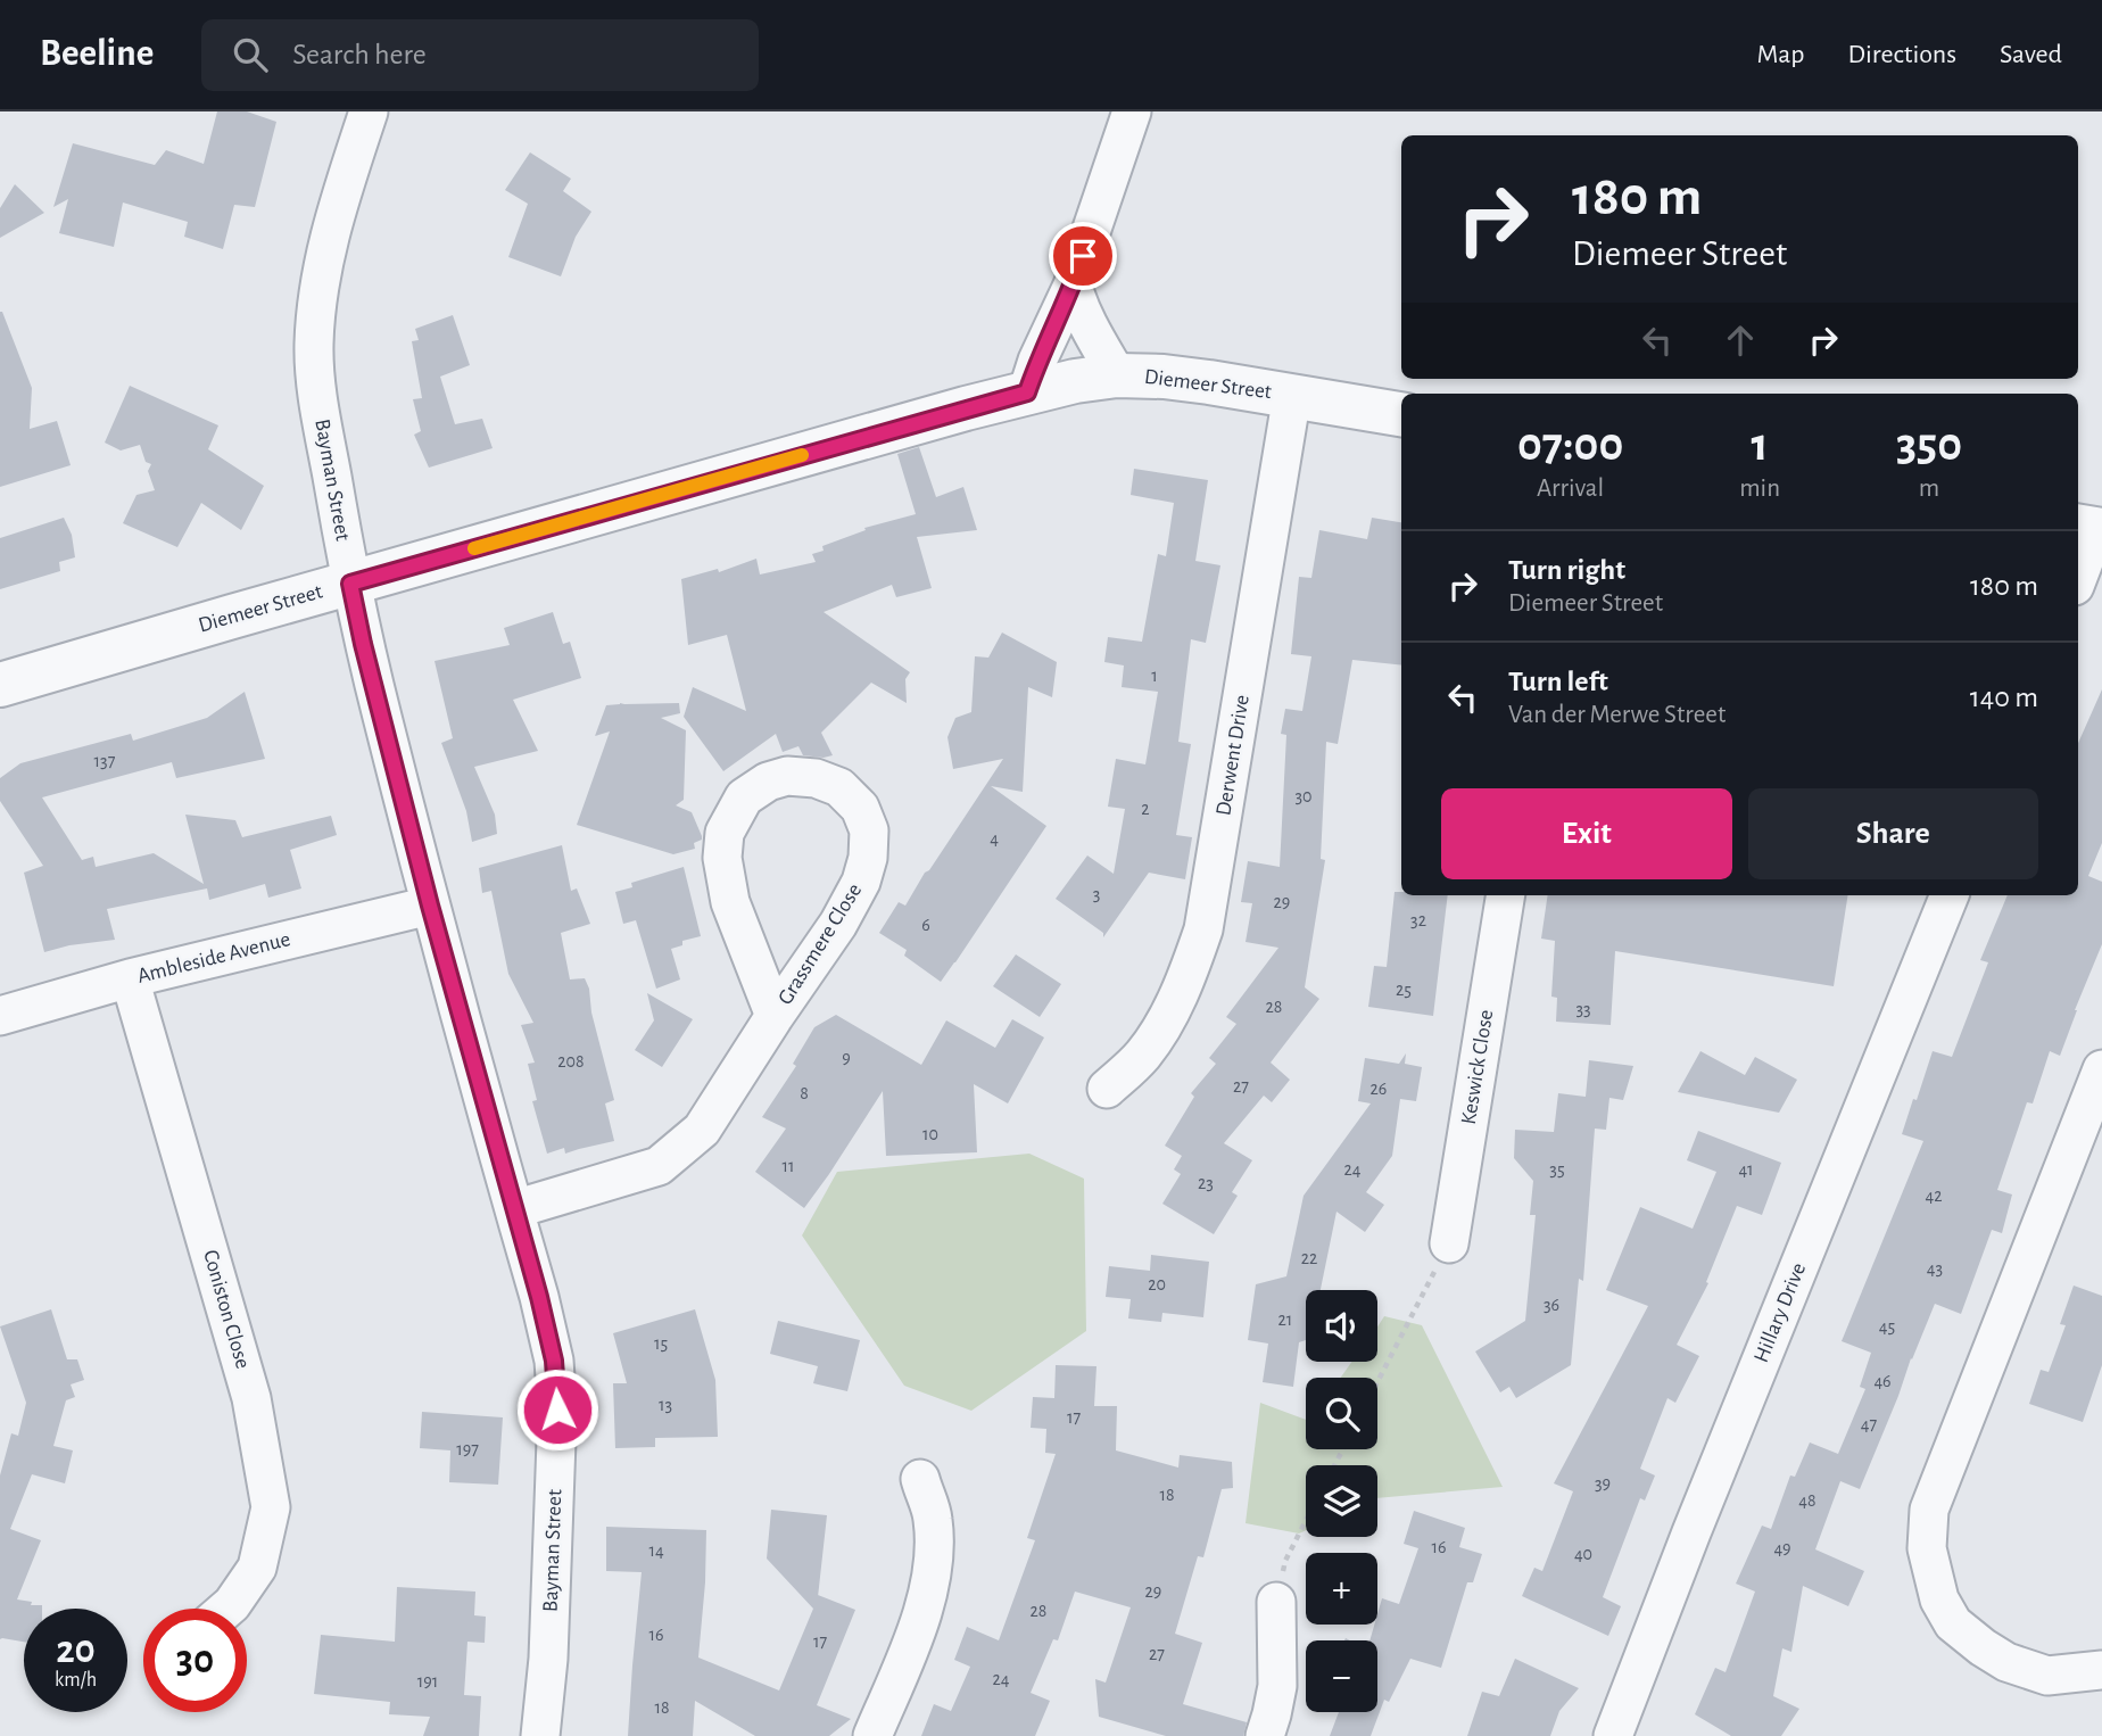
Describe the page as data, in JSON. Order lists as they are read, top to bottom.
{
  "streets": {
    "street": [
      "Diemeer Street",
      "Bayman Street",
      "Derwent Drive",
      "Grassmere Close",
      "Ambleside Avenue",
      "Keswick Close",
      "Coniston Close",
      "Hillary Drive"
    ]
  },
  "crossings": [
    ["Diemeer Street", "Bayman Street"],
    ["Diemeer Street", "Derwent Drive"],
    ["Bayman Street", "Grassmere Close"],
    ["Bayman Street", "Ambleside Avenue"],
    ["Ambleside Avenue", "Coniston Close"]
  ],
  "house_numbers": [
    "1",
    "137",
    "30",
    "2",
    "4",
    "3",
    "29",
    "32",
    "6",
    "25",
    "28",
    "33",
    "9",
    "208",
    "27",
    "26",
    "8",
    "10",
    "11",
    "24",
    "35",
    "41",
    "23",
    "42",
    "22",
    "43",
    "20",
    "36",
    "21",
    "45",
    "15",
    "46",
    "13",
    "17",
    "47",
    "197",
    "39",
    "18",
    "48",
    "16",
    "49",
    "14",
    "40",
    "29",
    "28",
    "16",
    "17",
    "27",
    "24",
    "191",
    "18"
  ],
  "page": {
    "header": "Beeline",
    "search": "Search here",
    "nav": ["Map", "Directions", "Saved"],
    "turn": ["180 m", "Diemeer Street"],
    "eta": [
      "07:00",
      "Arrival",
      "1",
      "min",
      "350",
      "m"
    ],
    "list": [
      {
        "name": "Turn right",
        "note": "Diemeer Street",
        "value": "180 m"
      },
      {
        "name": "Turn left",
        "note": "Van der Merwe Street",
        "value": "140 m"
      }
    ],
    "buttons": ["Exit", "Share"],
    "map_buttons": ["+", "−"],
    "speed": "20 km/h",
    "limit": "30"
  }
}
